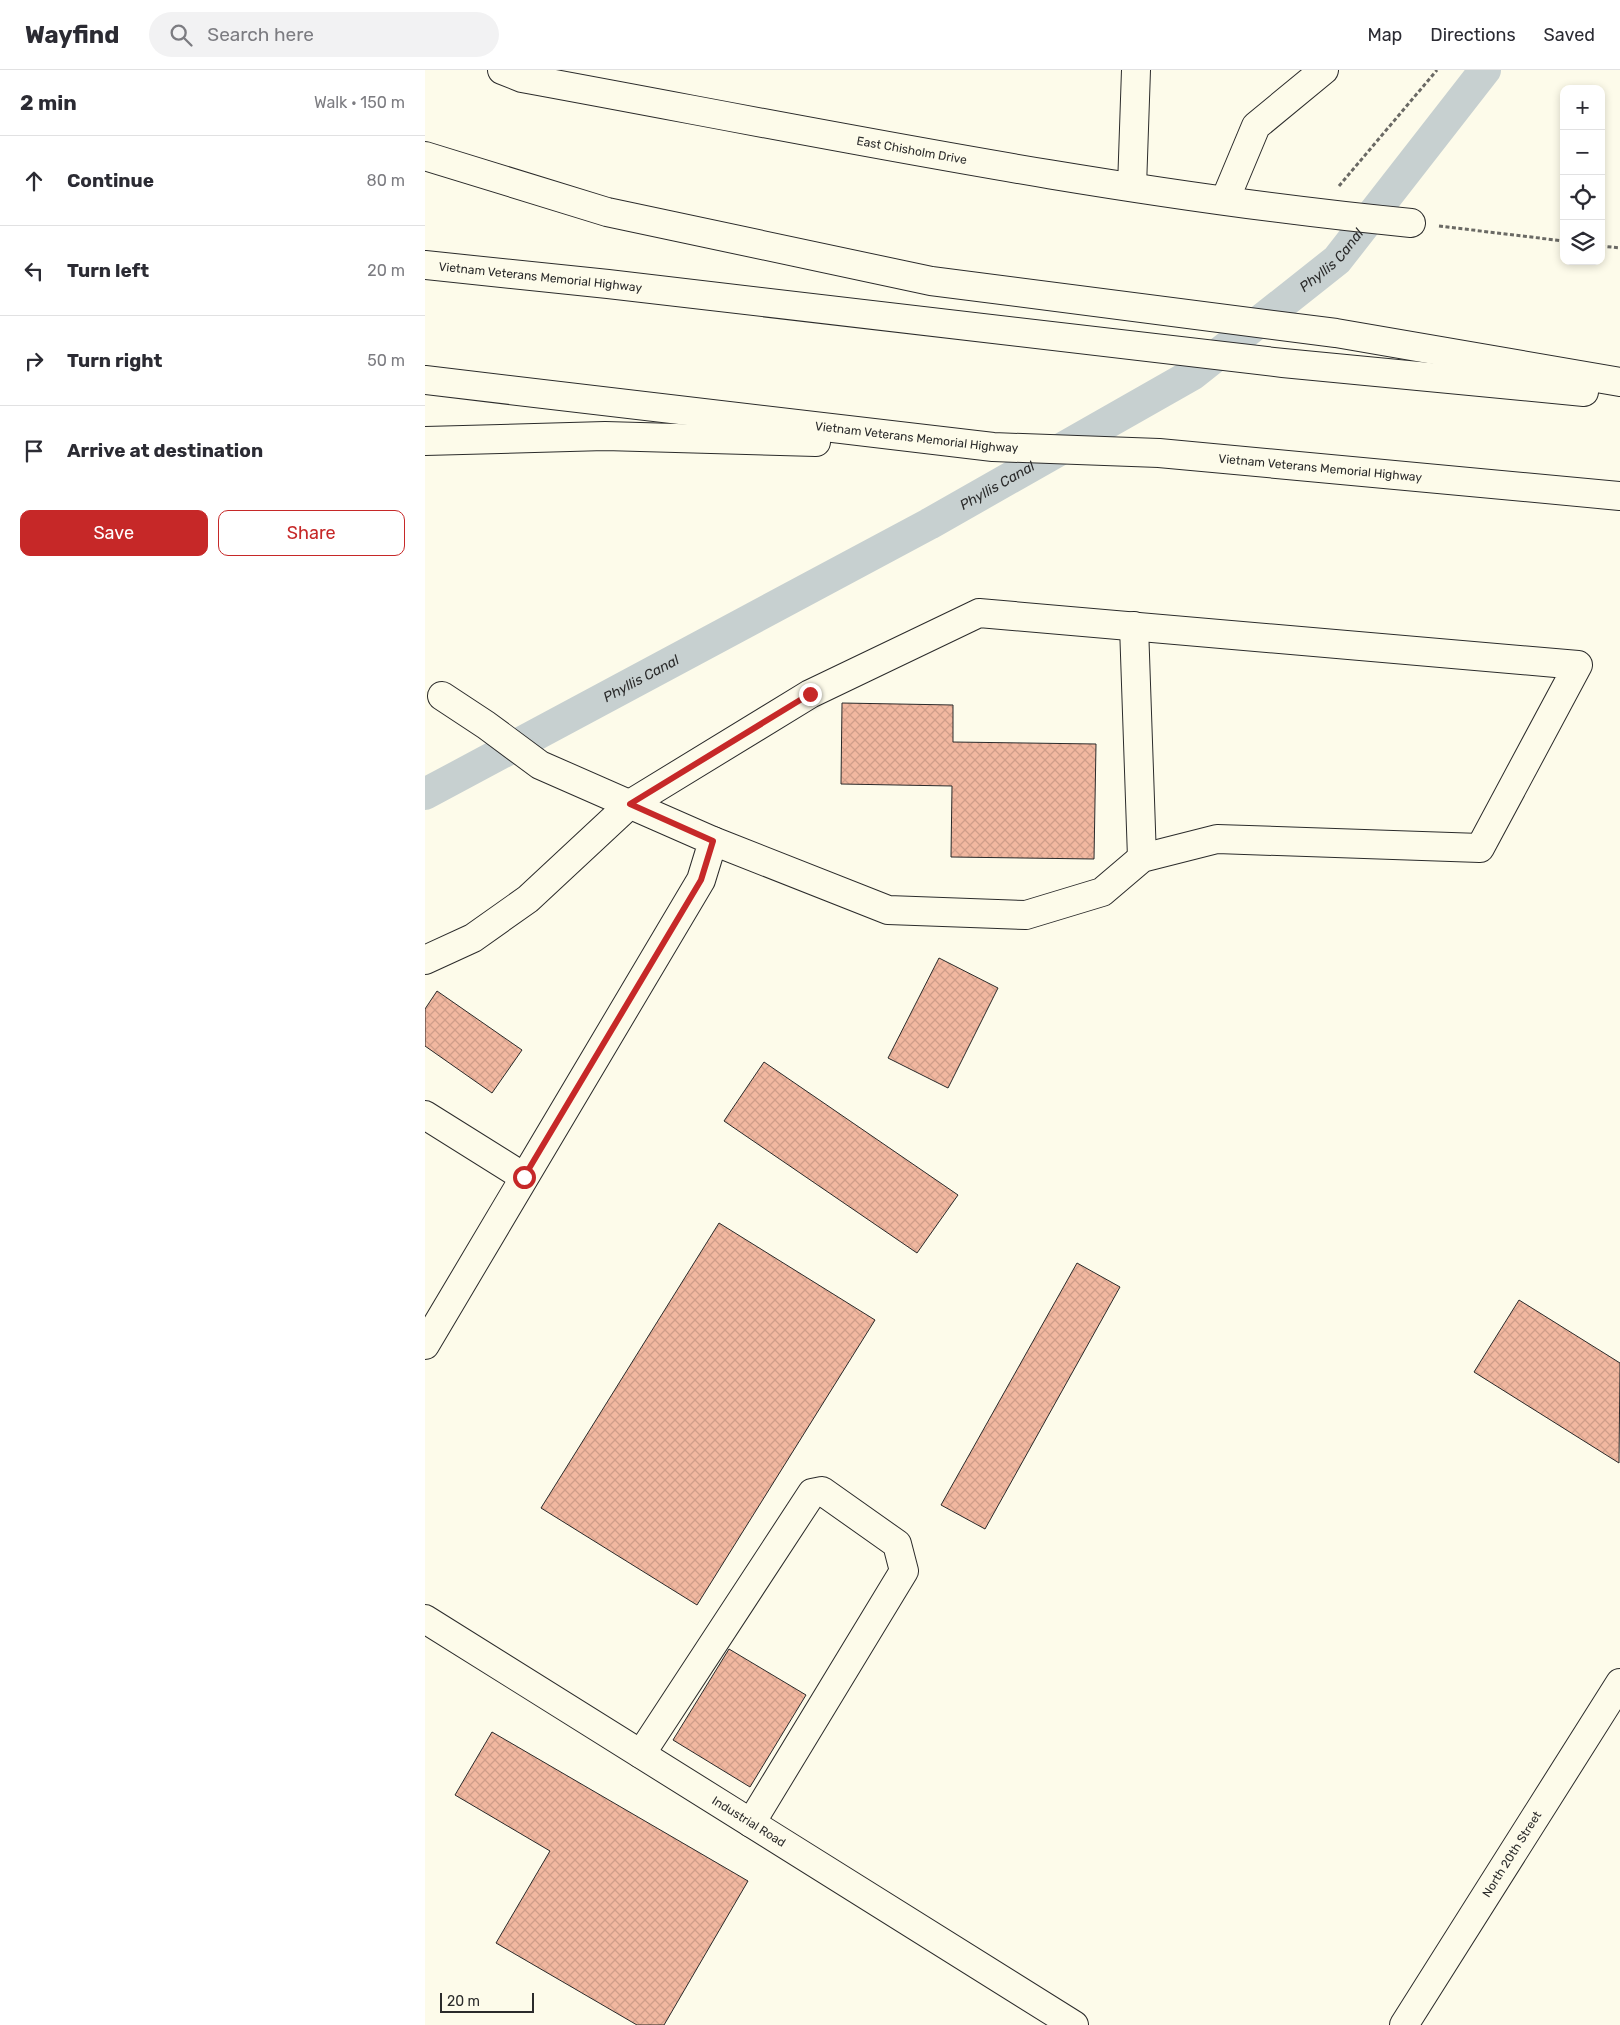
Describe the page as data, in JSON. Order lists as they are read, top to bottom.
{
  "streets": {
    "main road": [
      "East Chisholm Drive",
      "Vietnam Veterans Memorial Highway",
      "Industrial Road",
      "North 20th Street"
    ]
  },
  "water": ["Phyllis Canal"],
  "scale_bar": "20 m",
  "page": {
    "header": "Wayfind",
    "search": "Search here",
    "nav": ["Map", "Directions", "Saved"],
    "heading": ["2 min", "Walk · 150 m"],
    "map_buttons": ["+", "−"],
    "list": [
      ["Continue", "80 m"],
      ["Turn left", "20 m"],
      ["Turn right", "50 m"],
      "Arrive at destination"
    ],
    "buttons": ["Save", "Share"],
    "scale": "20 m"
  }
}
